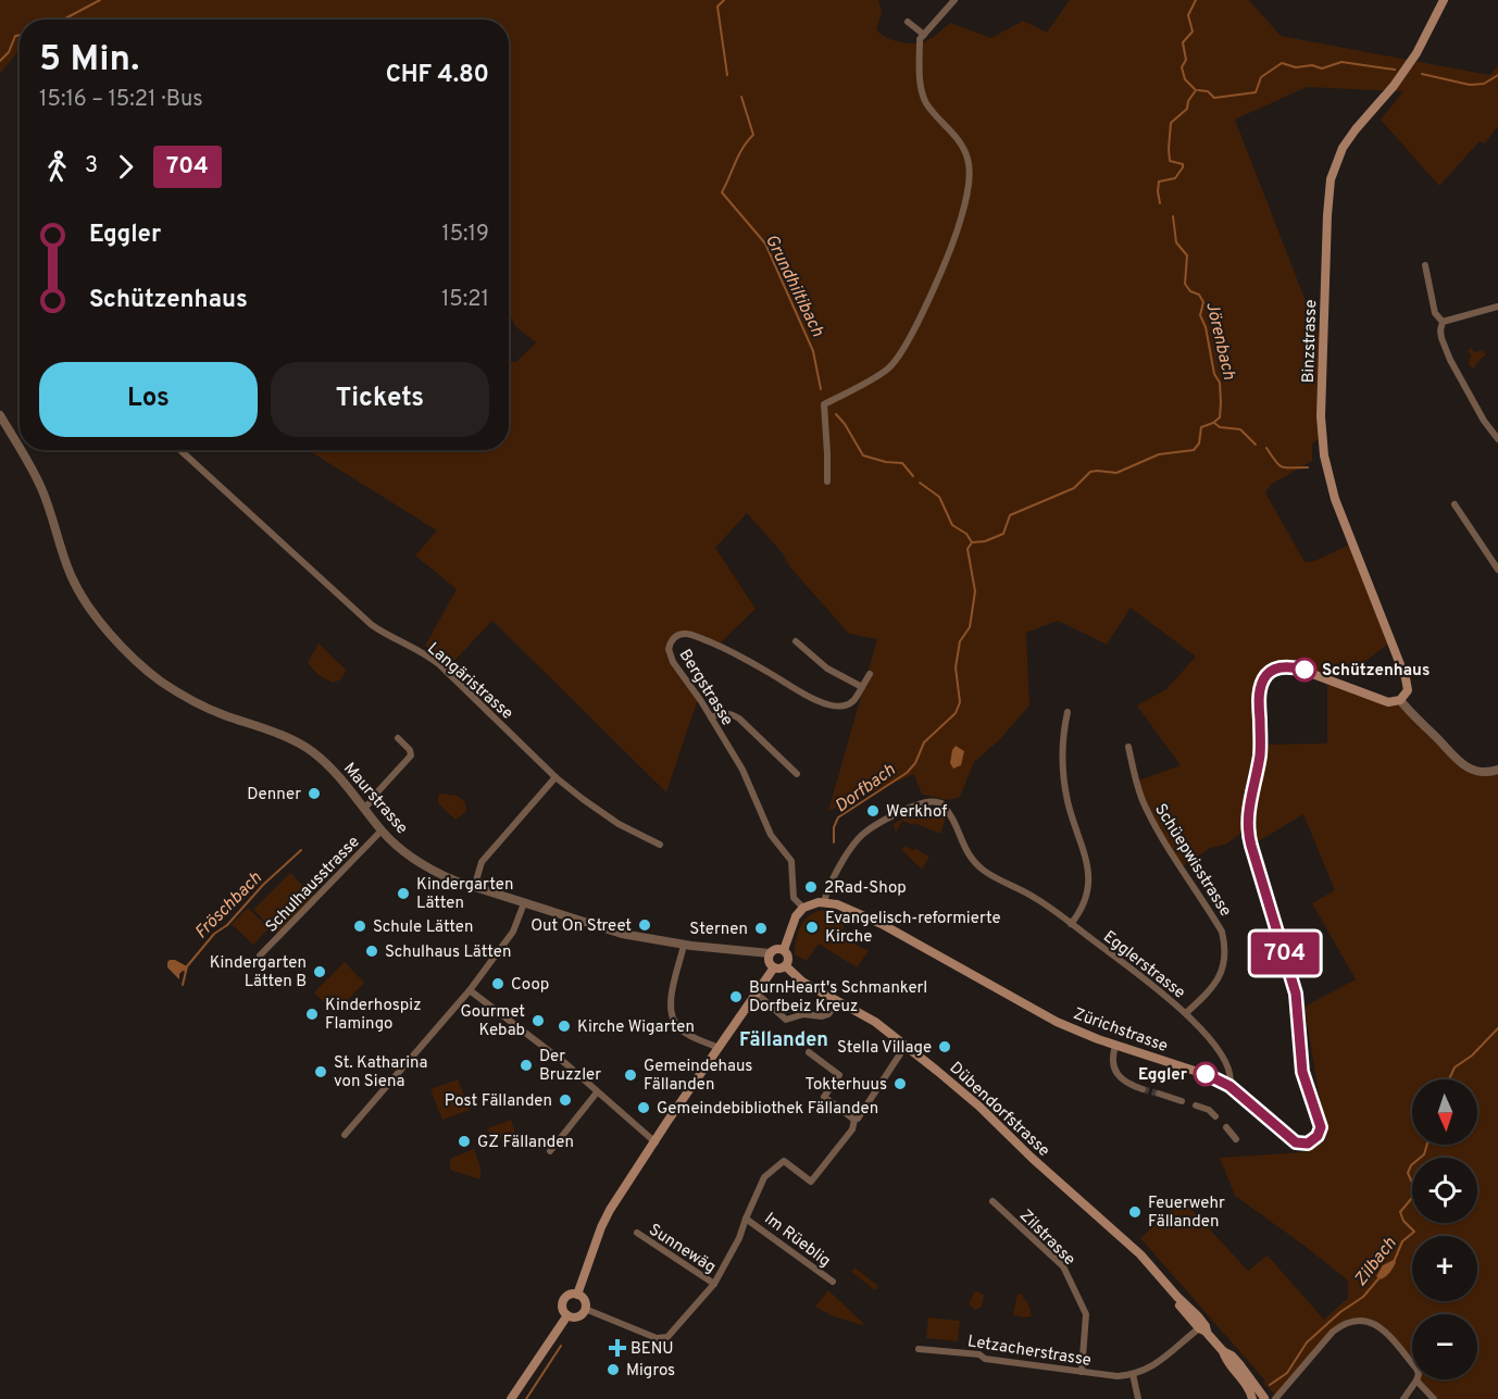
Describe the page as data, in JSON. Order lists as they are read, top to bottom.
{
  "streets": {
    "main road": ["Binzstrasse", "Zürichstrasse", "Dübendorfstrasse"],
    "street": [
      "Langäristrasse",
      "Bergstrasse",
      "Maurstrasse",
      "Schüepwisstrasse",
      "Schulhausstrasse",
      "Egglerstrasse",
      "Zilstrasse",
      "Im Rüeblig",
      "Sunnewäg",
      "Letzacherstrasse"
    ]
  },
  "crossings": [
    ["Binzstrasse", "Zürichstrasse"],
    ["Maurstrasse", "Schulhausstrasse"],
    ["Maurstrasse", "Dübendorfstrasse"],
    ["Schüepwisstrasse", "Egglerstrasse"],
    ["Egglerstrasse", "Zürichstrasse"],
    ["Dübendorfstrasse", "Letzacherstrasse"],
    ["Zilstrasse", "Letzacherstrasse"]
  ],
  "districts": ["Fällanden"],
  "water": [
    "Grundhiltibach",
    "Jörenbach",
    "Dorfbach",
    "Fröschbach",
    "Zilbach"
  ],
  "places": {
    "other": [
      "Schützenhaus",
      "Denner",
      "Werkhof",
      "2Rad-Shop",
      "Kindergarten Lätten",
      "Out On Street",
      "Schule Lätten",
      "Evangelisch-reformierte Kirche",
      "Sternen",
      "Schulhaus Lätten",
      "Kindergarten Lätten B",
      "Coop",
      "BurnHeart's Schmankerl Dorfbeiz Kreuz",
      "Kinderhospiz Flamingo",
      "Gourmet Kebab",
      "Kirche Wigarten",
      "Stella Village",
      "Der Bruzzler",
      "St. Katharina von Siena",
      "Eggler",
      "Gemeindehaus Fällanden",
      "Tokterhuus",
      "Post Fällanden",
      "Gemeindebibliothek Fällanden",
      "GZ Fällanden",
      "Feuerwehr Fällanden",
      "Migros"
    ],
    "health": ["BENU"]
  },
  "lines": ["bus line 704"],
  "north": "bottom",
  "page": {
    "on_map": "704",
    "heading": ["5 Min.", "15:16 – 15:21 · Bus", "CHF 4.80"],
    "legs": ["3", "704"],
    "list": [
      {
        "name": "Eggler",
        "value": "15:19"
      },
      {
        "name": "Schützenhaus",
        "value": "15:21"
      }
    ],
    "buttons": ["Los", "Tickets"],
    "map_buttons": ["+", "−"]
  }
}
